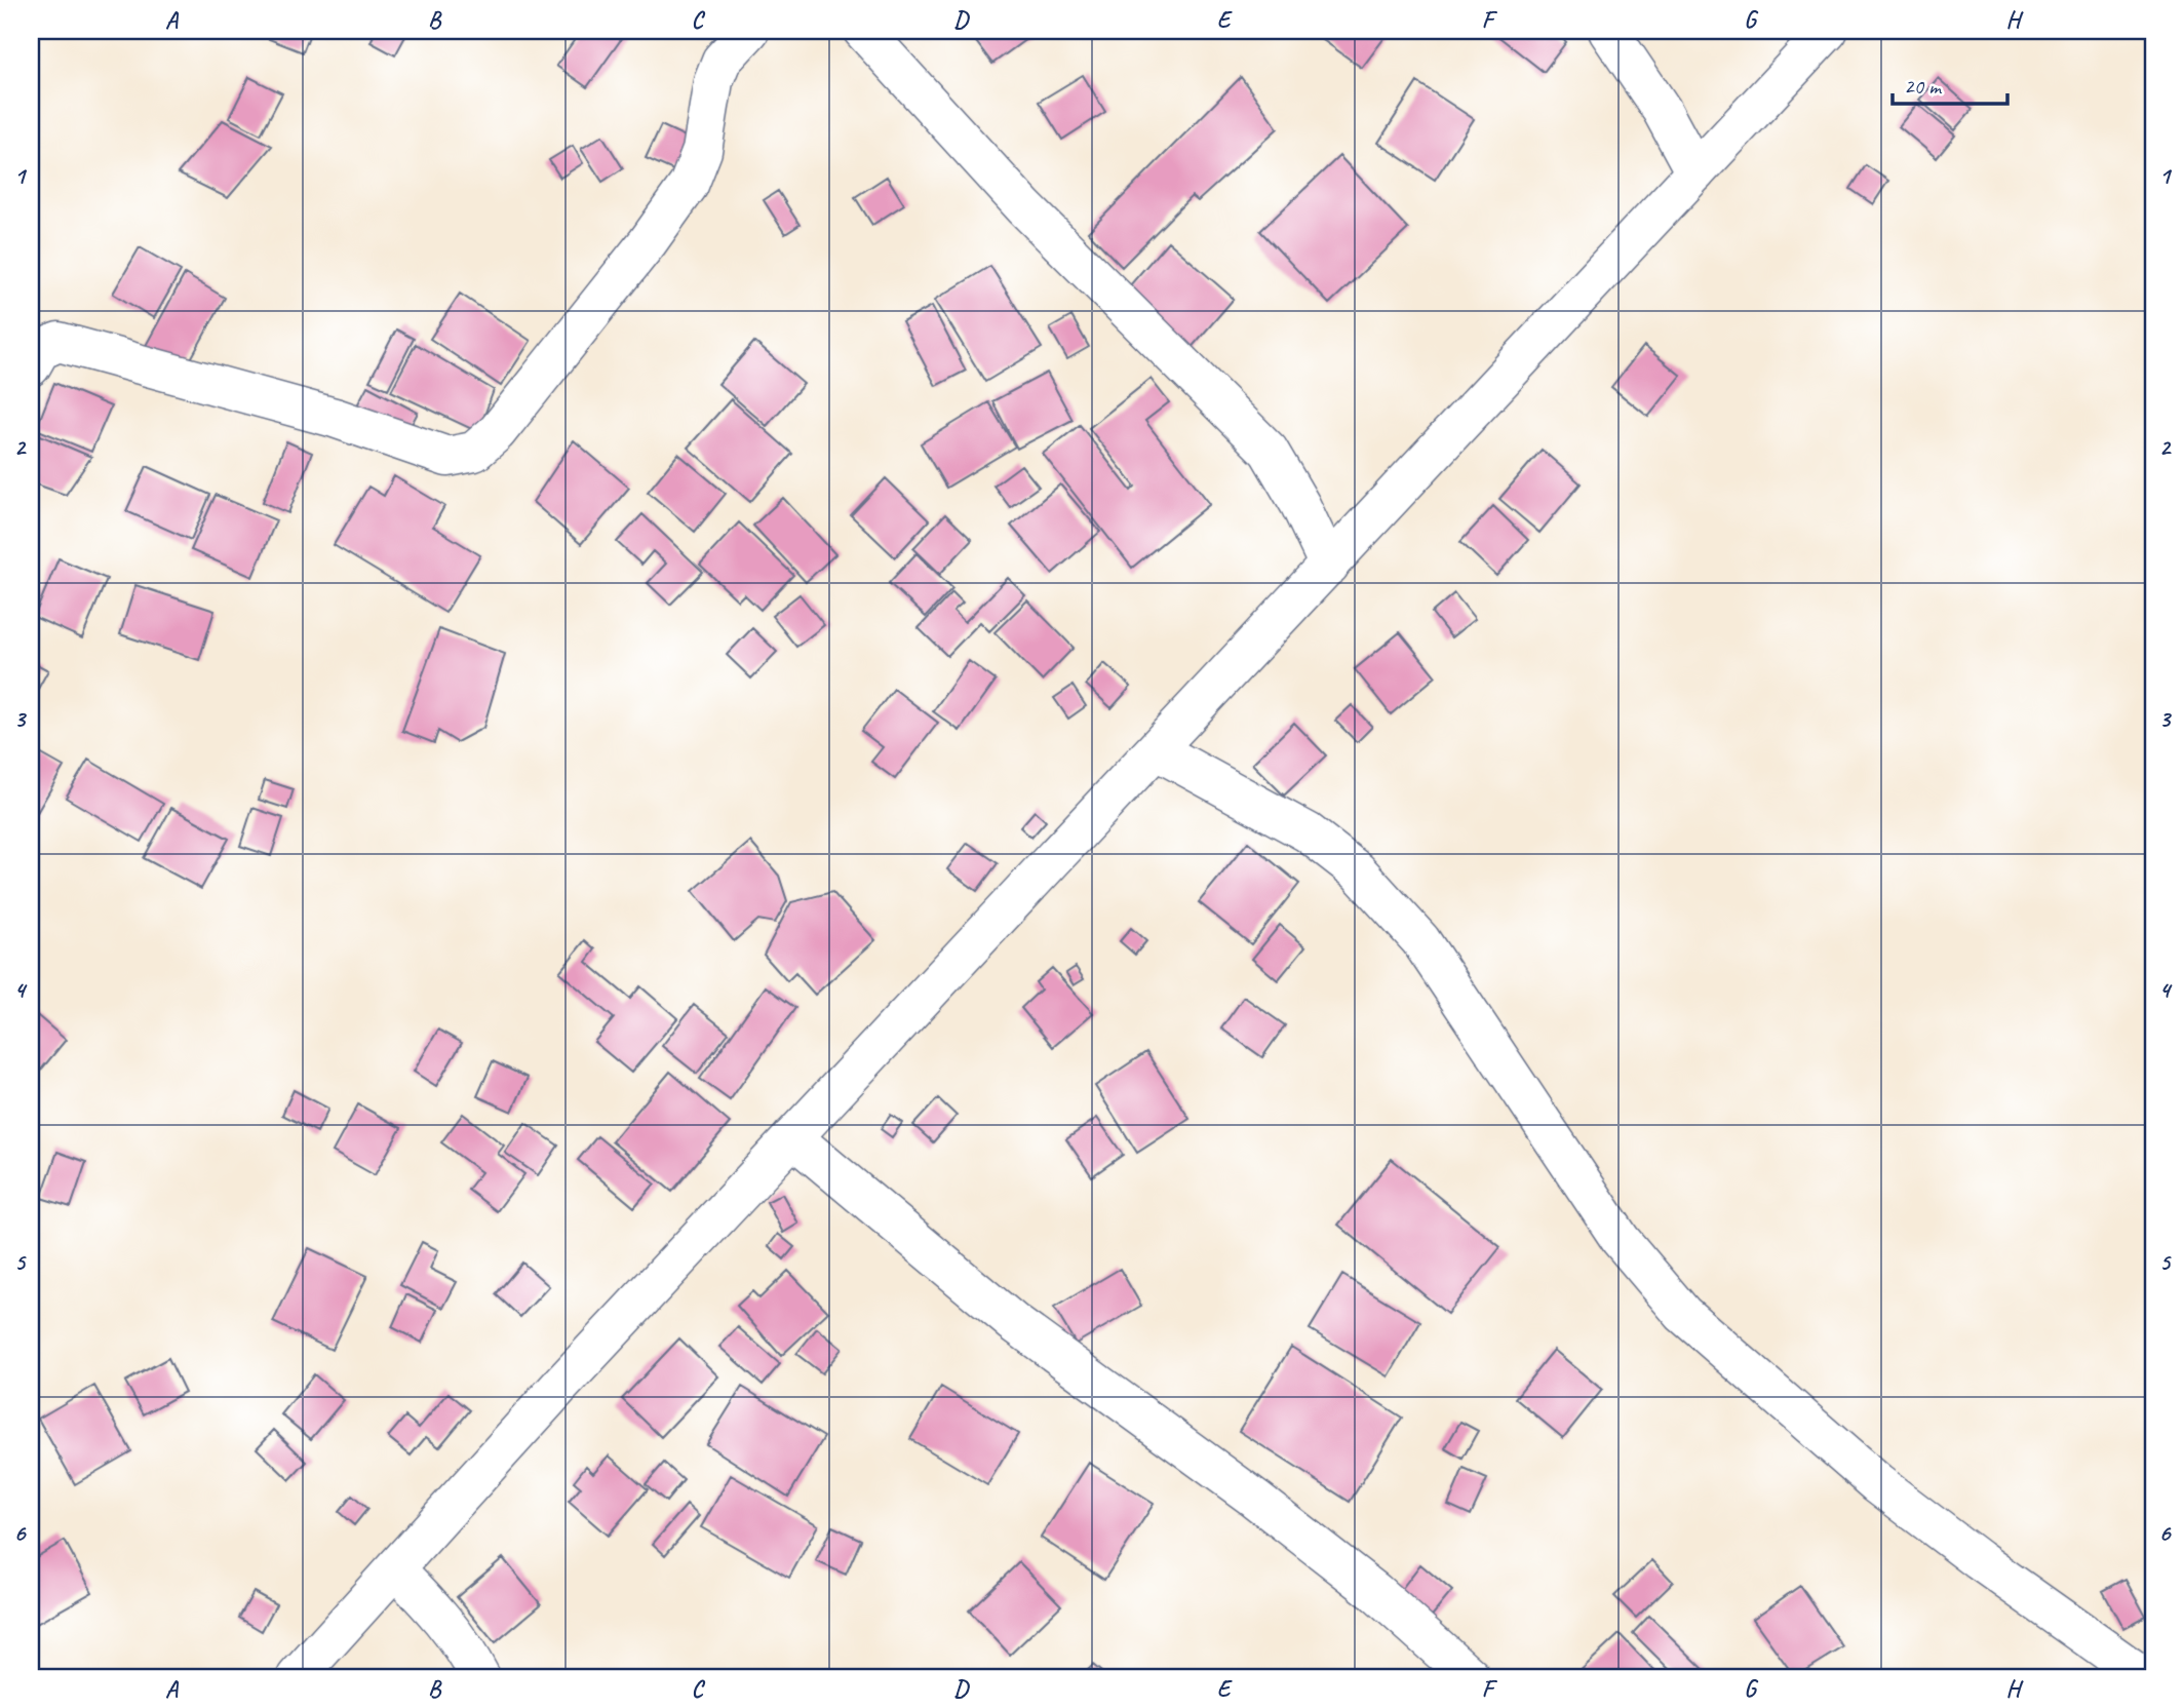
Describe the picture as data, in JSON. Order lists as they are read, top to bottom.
{
  "scale_bar": "20 m",
  "grid": {
    "columns": [
      "A",
      "B",
      "C",
      "D",
      "E",
      "F",
      "G",
      "H"
    ],
    "rows": [
      "1",
      "2",
      "3",
      "4",
      "5",
      "6"
    ]
  }
}
